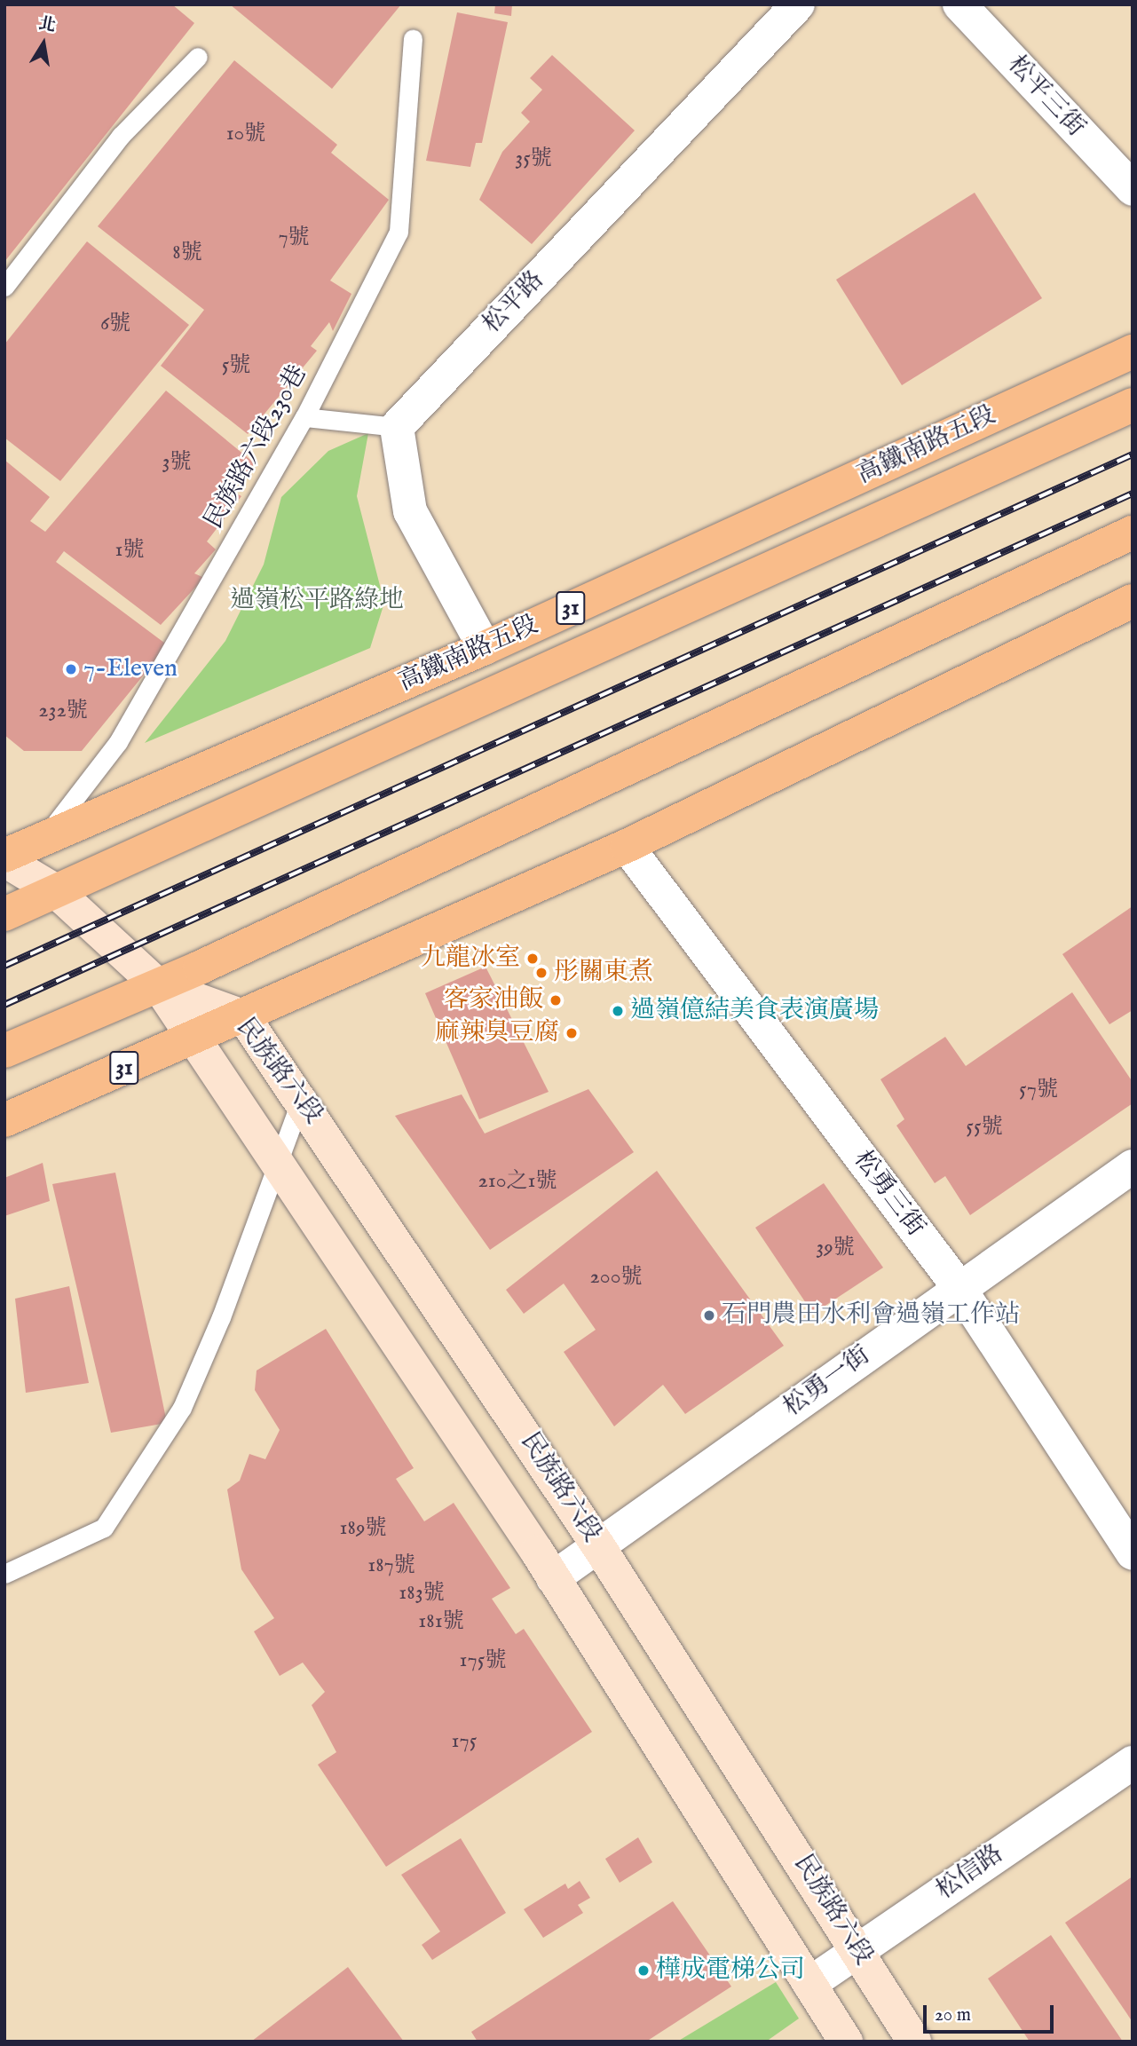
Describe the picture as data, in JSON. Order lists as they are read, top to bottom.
{
  "streets": {
    "main road": ["高鐵南路五段", "31", "民族路六段"],
    "street": [
      "松平三街",
      "松平路",
      "松勇三街",
      "松勇一街",
      "松信路"
    ],
    "lane": ["民族路六段230巷"]
  },
  "crossings": [
    ["高鐵南路五段", "民族路六段230巷"],
    ["高鐵南路五段", "31"],
    ["高鐵南路五段", "民族路六段"],
    ["31", "民族路六段"],
    ["31", "松勇三街"],
    ["民族路六段", "松勇一街"],
    ["民族路六段", "松信路"],
    ["松勇三街", "松勇一街"]
  ],
  "parks": ["過嶺松平路綠地"],
  "places": [
    "7-Eleven",
    "九龍冰室",
    "彤關東煮",
    "客家油飯",
    "過嶺億結美食表演廣場",
    "麻辣臭豆腐",
    "石門農田水利會過嶺工作站",
    "樺成電梯公司"
  ],
  "house_numbers": [
    "10號",
    "35號",
    "7號",
    "8號",
    "6號",
    "5號",
    "3號",
    "1號",
    "232號",
    "57號",
    "55號",
    "210之1號",
    "39號",
    "200號",
    "189號",
    "187號",
    "183號",
    "181號",
    "175號",
    "175"
  ],
  "scale_bar": "20 m",
  "north": "top"
}
